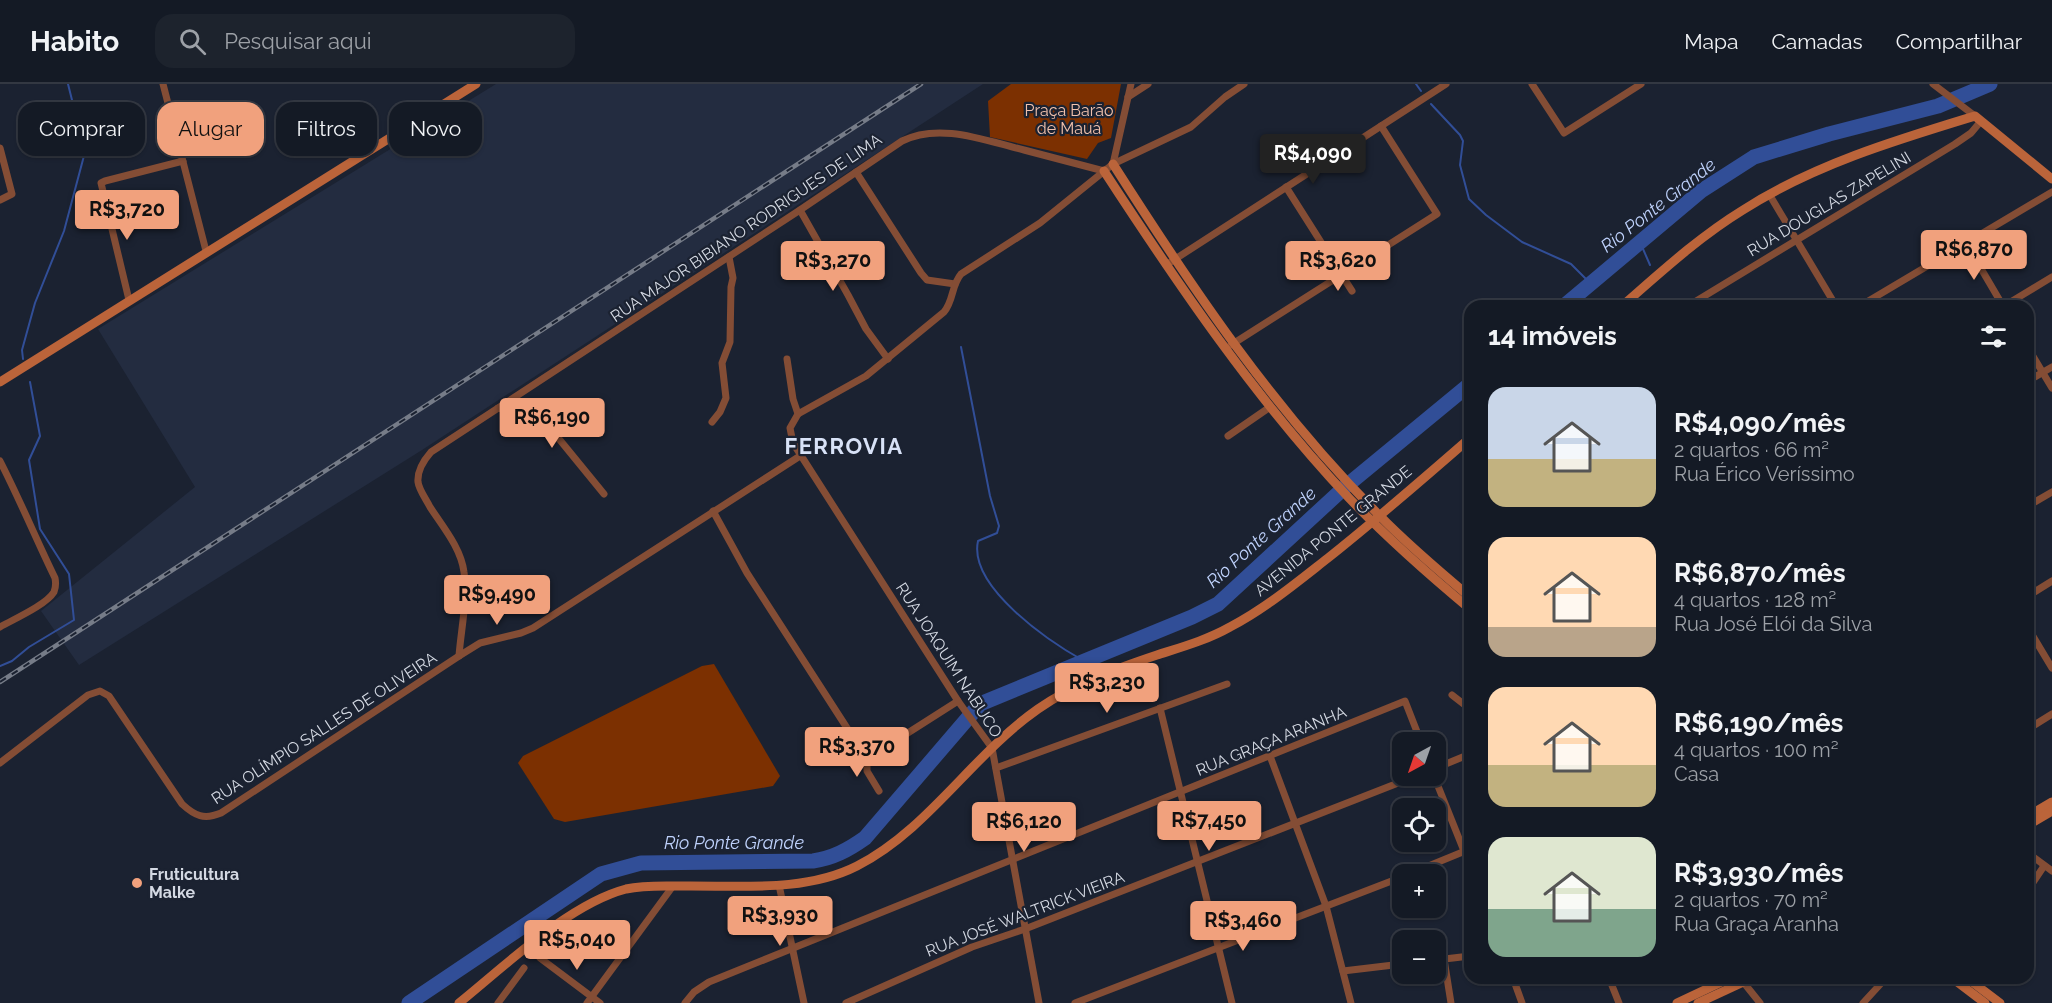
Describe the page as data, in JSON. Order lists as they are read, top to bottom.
{
  "streets": {
    "street": [
      "RUA DOUGLAS ZAPELINI",
      "RUA MAJOR BIBIANO RODRIGUES DE LIMA",
      "AVENIDA PONTE GRANDE",
      "RUA JOAQUIM NABUCO",
      "RUA OLÍMPIO SALLES DE OLIVEIRA",
      "RUA GRAÇA ARANHA",
      "RUA JOSÉ WALTRICK VIEIRA"
    ]
  },
  "crossings": [
    ["RUA MAJOR BIBIANO RODRIGUES DE LIMA", "RUA OLÍMPIO SALLES DE OLIVEIRA"],
    ["AVENIDA PONTE GRANDE", "RUA JOAQUIM NABUCO"],
    ["RUA JOAQUIM NABUCO", "RUA OLÍMPIO SALLES DE OLIVEIRA"],
    ["RUA JOAQUIM NABUCO", "RUA GRAÇA ARANHA"],
    ["RUA JOAQUIM NABUCO", "RUA JOSÉ WALTRICK VIEIRA"]
  ],
  "districts": ["FERROVIA"],
  "water": ["Rio Ponte Grande"],
  "parks": ["Praça Barão de Mauá"],
  "places": ["Fruticultura Malke"],
  "north": "bottom left",
  "page": {
    "header": "Habito",
    "search": "Pesquisar aqui",
    "nav": ["Mapa", "Camadas", "Compartilhar"],
    "chip": [
      "Comprar",
      "Alugar",
      "Filtros",
      "Novo"
    ],
    "price": [
      "R$4,090",
      "R$3,720",
      "R$6,870",
      "R$3,270",
      "R$3,620",
      "R$6,190",
      "R$9,490",
      "R$3,230",
      "R$3,370",
      "R$7,450",
      "R$6,120",
      "R$3,930",
      "R$3,460",
      "R$5,040"
    ],
    "heading": "14 imóveis",
    "list": [
      {
        "name": "R$4,090/mês",
        "note": "2 quartos · 66 m² · Rua Érico Veríssimo"
      },
      {
        "name": "R$6,870/mês",
        "note": "4 quartos · 128 m² · Rua José Elói da Silva"
      },
      {
        "name": "R$6,190/mês",
        "note": "4 quartos · 100 m² · Casa"
      },
      {
        "name": "R$3,930/mês",
        "note": "2 quartos · 70 m² · Rua Graça Aranha"
      }
    ],
    "map_buttons": ["+", "−"]
  }
}
